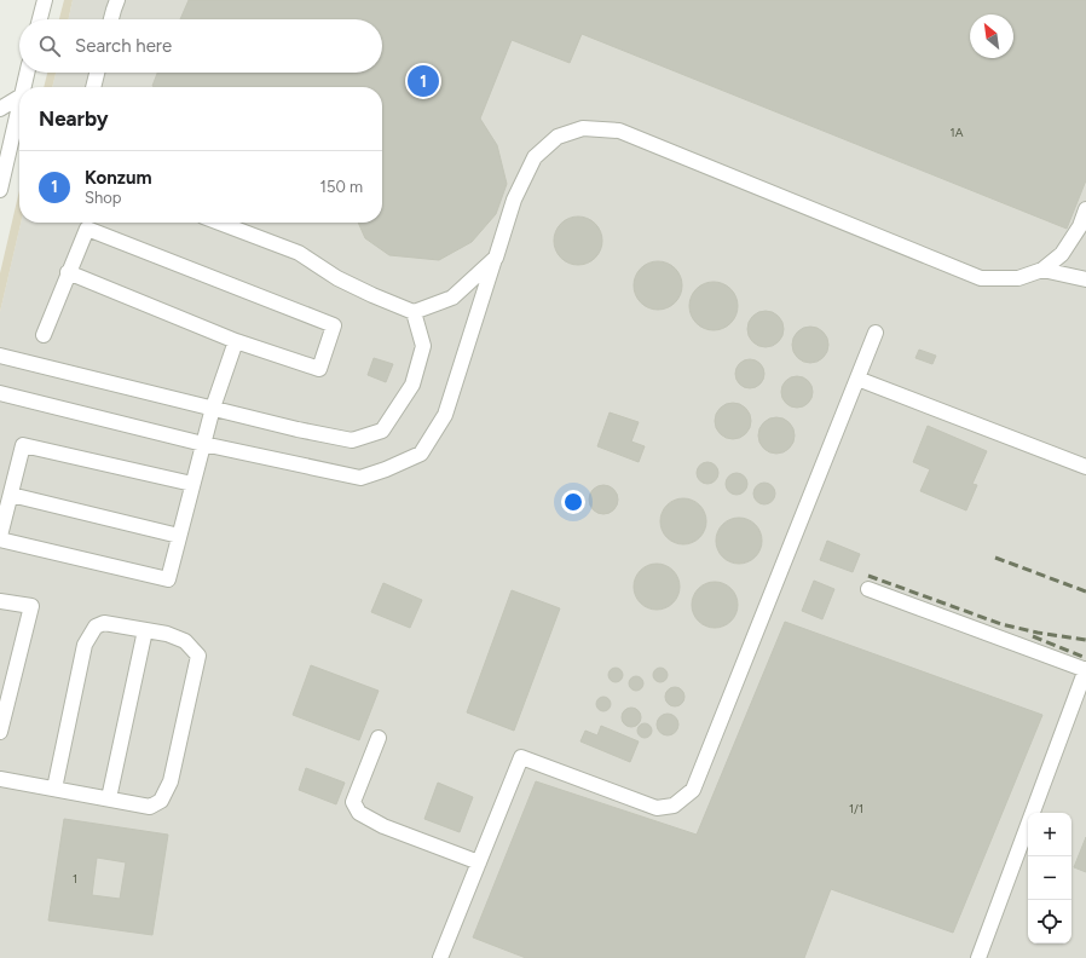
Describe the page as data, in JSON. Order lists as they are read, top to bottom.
{
  "house_numbers": ["1A", "1/1", "1"],
  "north": "top left",
  "page": {
    "search": "Search here",
    "pins": "1",
    "heading": "Nearby",
    "list": [
      {
        "mark": "1",
        "name": "Konzum",
        "note": "Shop",
        "value": "150 m"
      }
    ],
    "map_buttons": ["+", "−"]
  }
}
